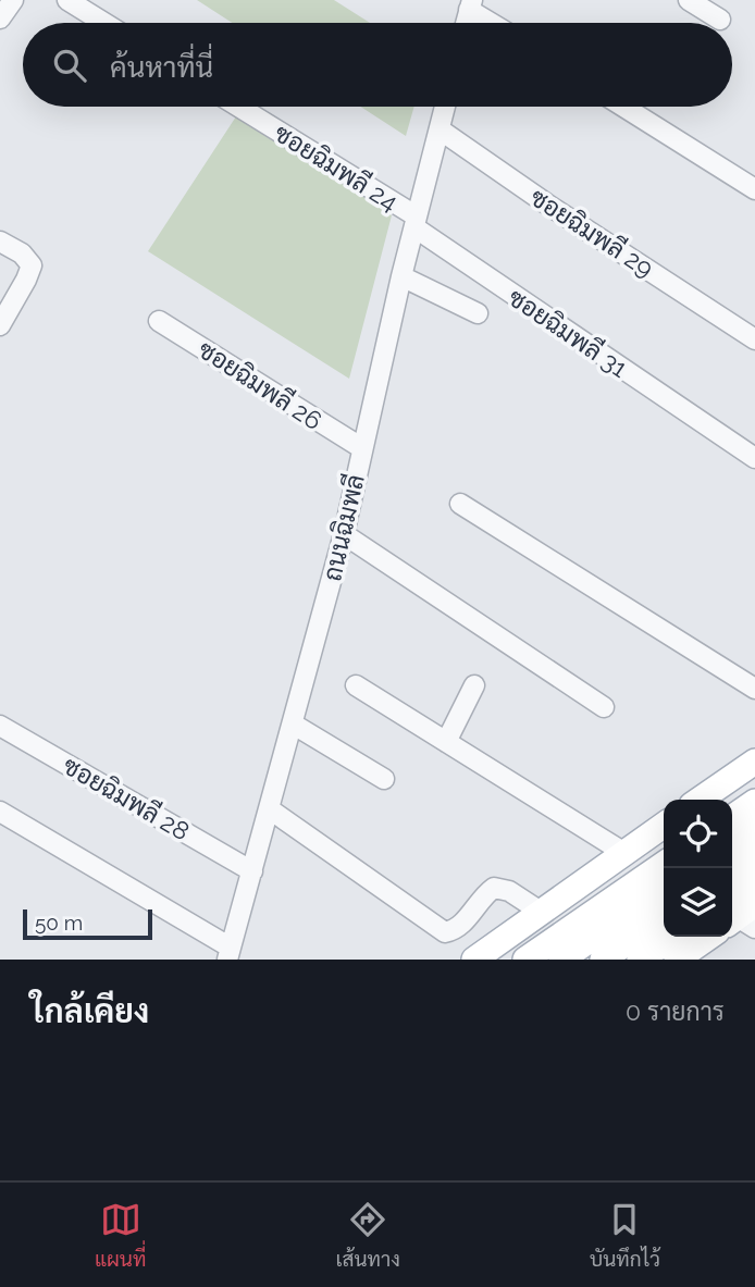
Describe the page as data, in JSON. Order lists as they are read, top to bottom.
{
  "streets": {
    "street": [
      "ซอยฉิมพลี 24",
      "ซอยฉิมพลี 29",
      "ซอยฉิมพลี 31",
      "ซอยฉิมพลี 26",
      "ถนนฉิมพลี",
      "ซอยฉิมพลี 28"
    ]
  },
  "crossings": [
    ["ซอยฉิมพลี 24", "ซอยฉิมพลี 31"],
    ["ซอยฉิมพลี 24", "ถนนฉิมพลี"],
    ["ซอยฉิมพลี 29", "ถนนฉิมพลี"],
    ["ซอยฉิมพลี 31", "ถนนฉิมพลี"],
    ["ซอยฉิมพลี 26", "ถนนฉิมพลี"],
    ["ถนนฉิมพลี", "ซอยฉิมพลี 28"]
  ],
  "scale_bar": "50 m",
  "page": {
    "search": "ค้นหาที่นี่",
    "scale": "50 m",
    "heading": ["ใกล้เคียง", "0 รายการ"],
    "nav": ["แผนที่", "เส้นทาง", "บันทึกไว้"]
  }
}
